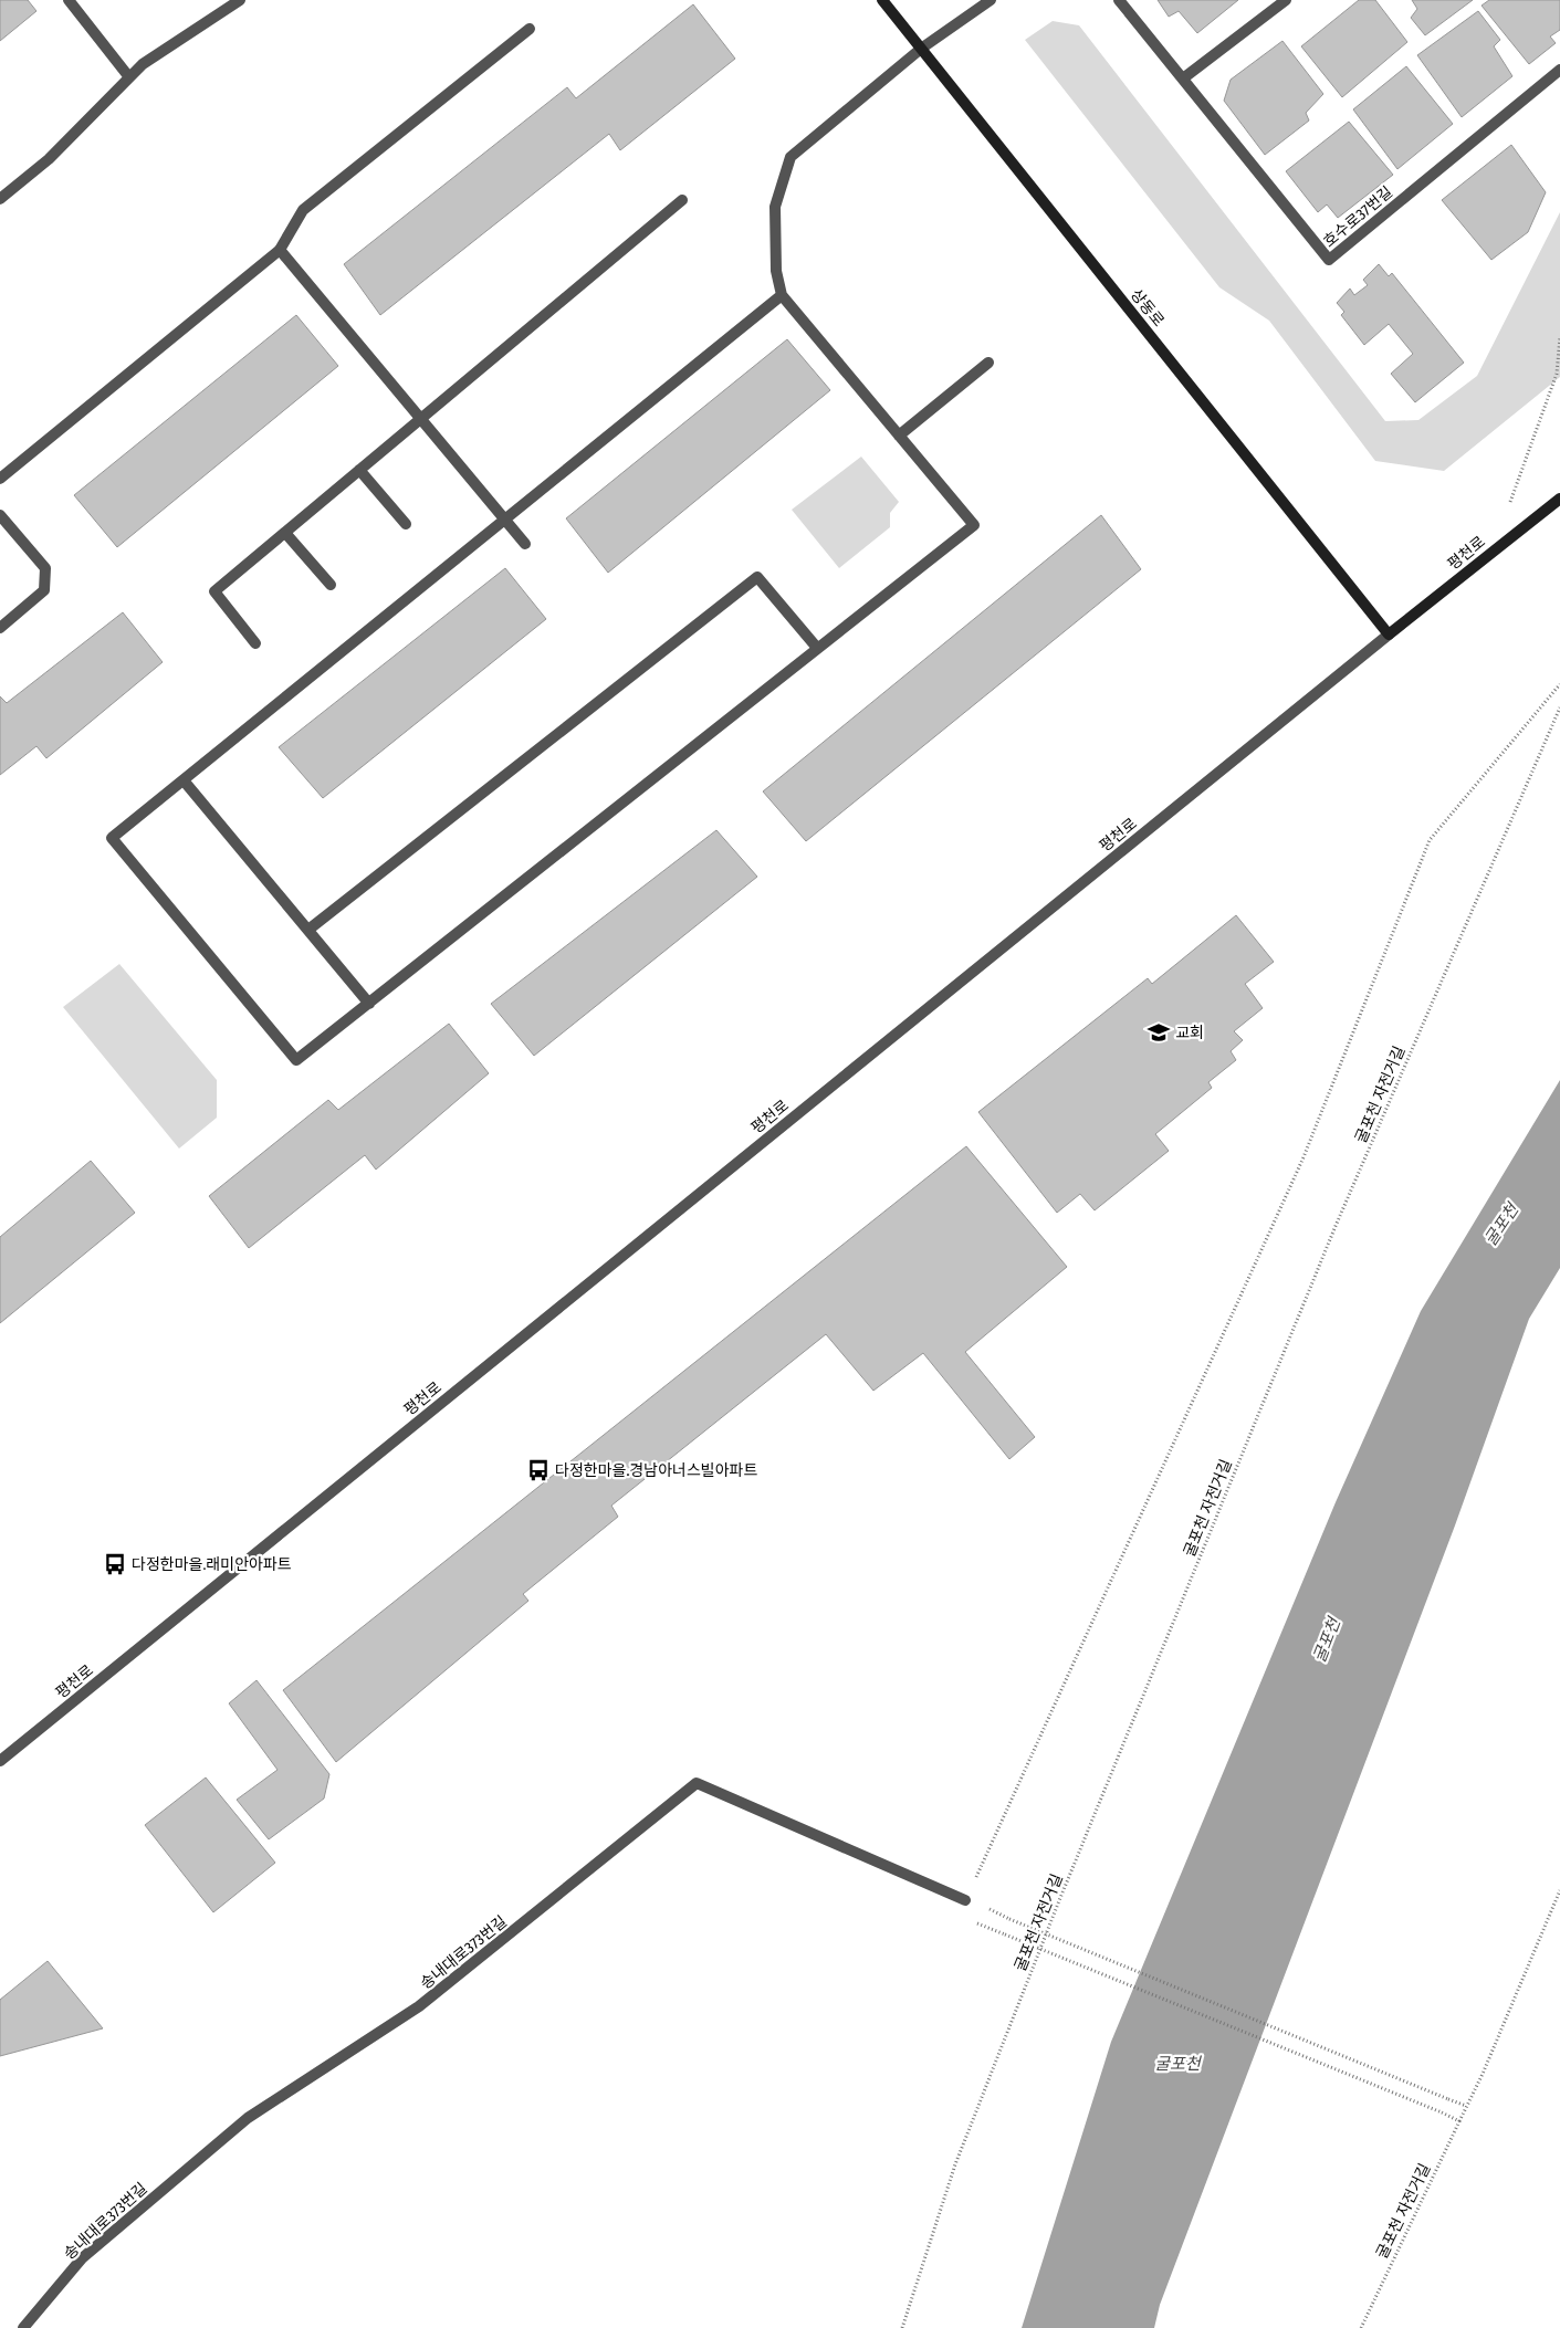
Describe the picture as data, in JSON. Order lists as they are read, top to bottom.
{
  "streets": {
    "street": [
      "호수로37번길",
      "상동로",
      "평천로",
      "송내대로373번길"
    ],
    "path": ["굴포천 자전거길"]
  },
  "crossings": [
    ["상동로", "평천로"]
  ],
  "water": ["굴포천"],
  "places": {
    "school or university": ["교회"],
    "bus stop": ["다정한마을.경남아너스빌아파트", "다정한마을.래미안아파트"]
  }
}
